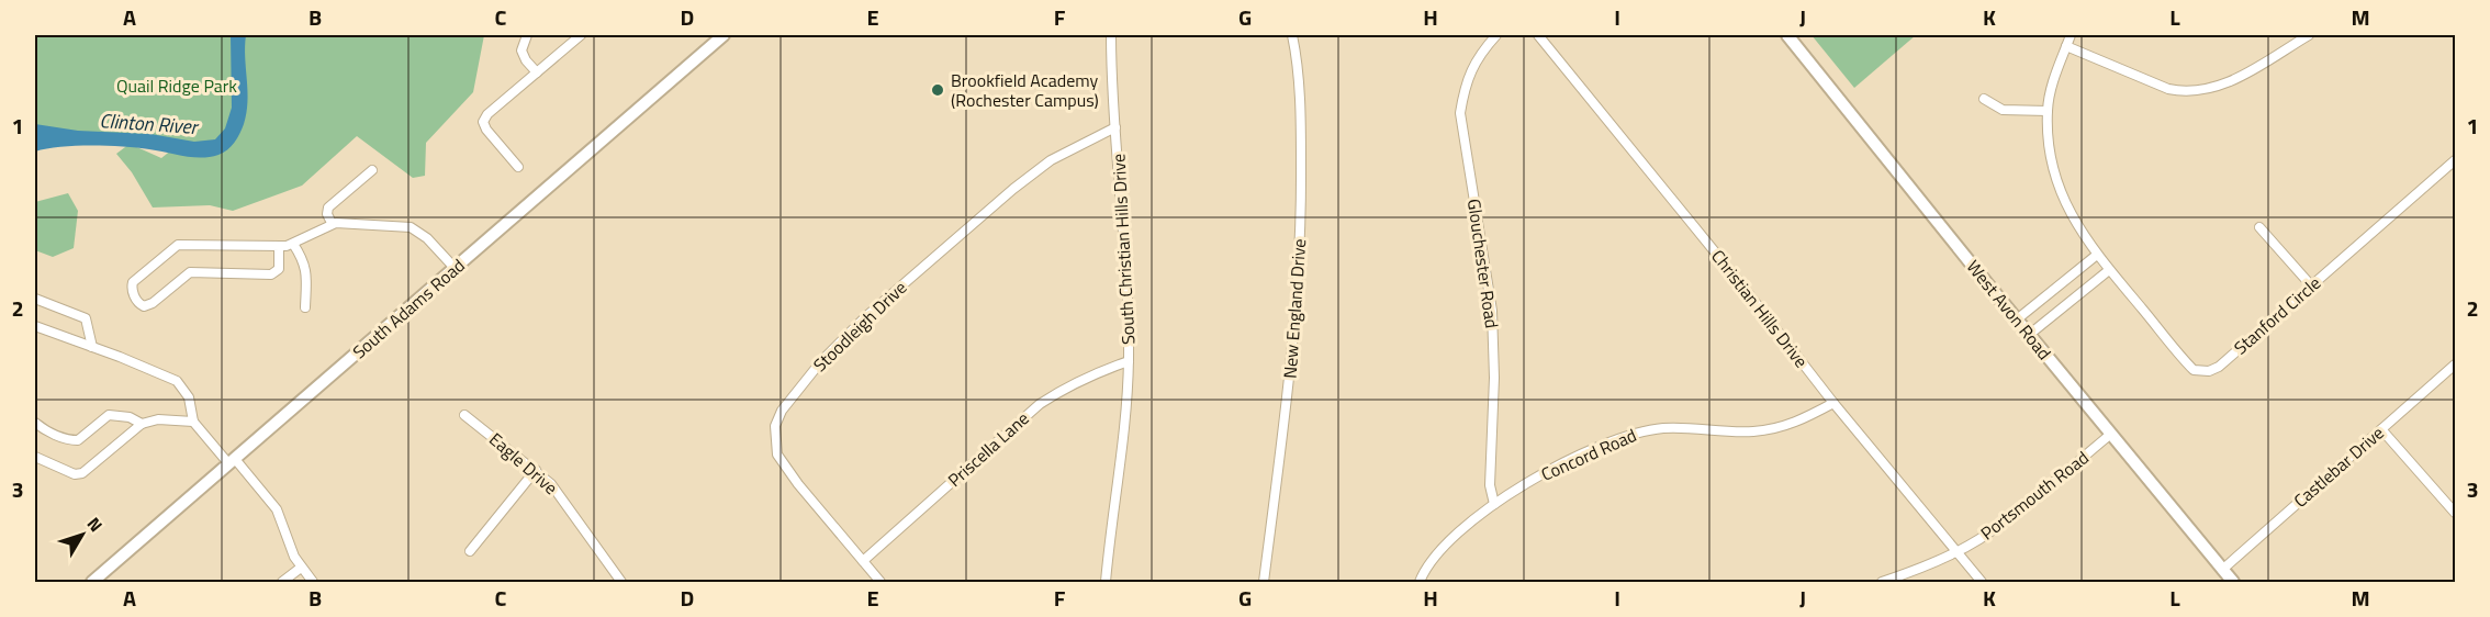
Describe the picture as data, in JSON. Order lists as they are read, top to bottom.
{
  "streets": {
    "main road": ["South Adams Road", "West Avon Road"],
    "street": [
      "South Christian Hills Drive",
      "Glouchester Road",
      "New England Drive",
      "Christian Hills Drive",
      "Stanford Circle",
      "Stoodleigh Drive",
      "Priscella Lane",
      "Concord Road",
      "Eagle Drive",
      "Castlebar Drive",
      "Portsmouth Road"
    ]
  },
  "crossings": [
    ["South Christian Hills Drive", "Stoodleigh Drive"],
    ["South Christian Hills Drive", "Priscella Lane"],
    ["Glouchester Road", "Concord Road"],
    ["Christian Hills Drive", "Concord Road"],
    ["Christian Hills Drive", "Portsmouth Road"],
    ["West Avon Road", "Castlebar Drive"],
    ["West Avon Road", "Portsmouth Road"],
    ["Stoodleigh Drive", "Priscella Lane"]
  ],
  "water": ["Clinton River"],
  "parks": ["Quail Ridge Park"],
  "places": ["Brookfield Academy (Rochester Campus)"],
  "north": "top right",
  "grid": {
    "columns": [
      "A",
      "B",
      "C",
      "D",
      "E",
      "F",
      "G",
      "H",
      "I",
      "J",
      "K",
      "L",
      "M"
    ],
    "rows": ["1", "2", "3"]
  }
}
